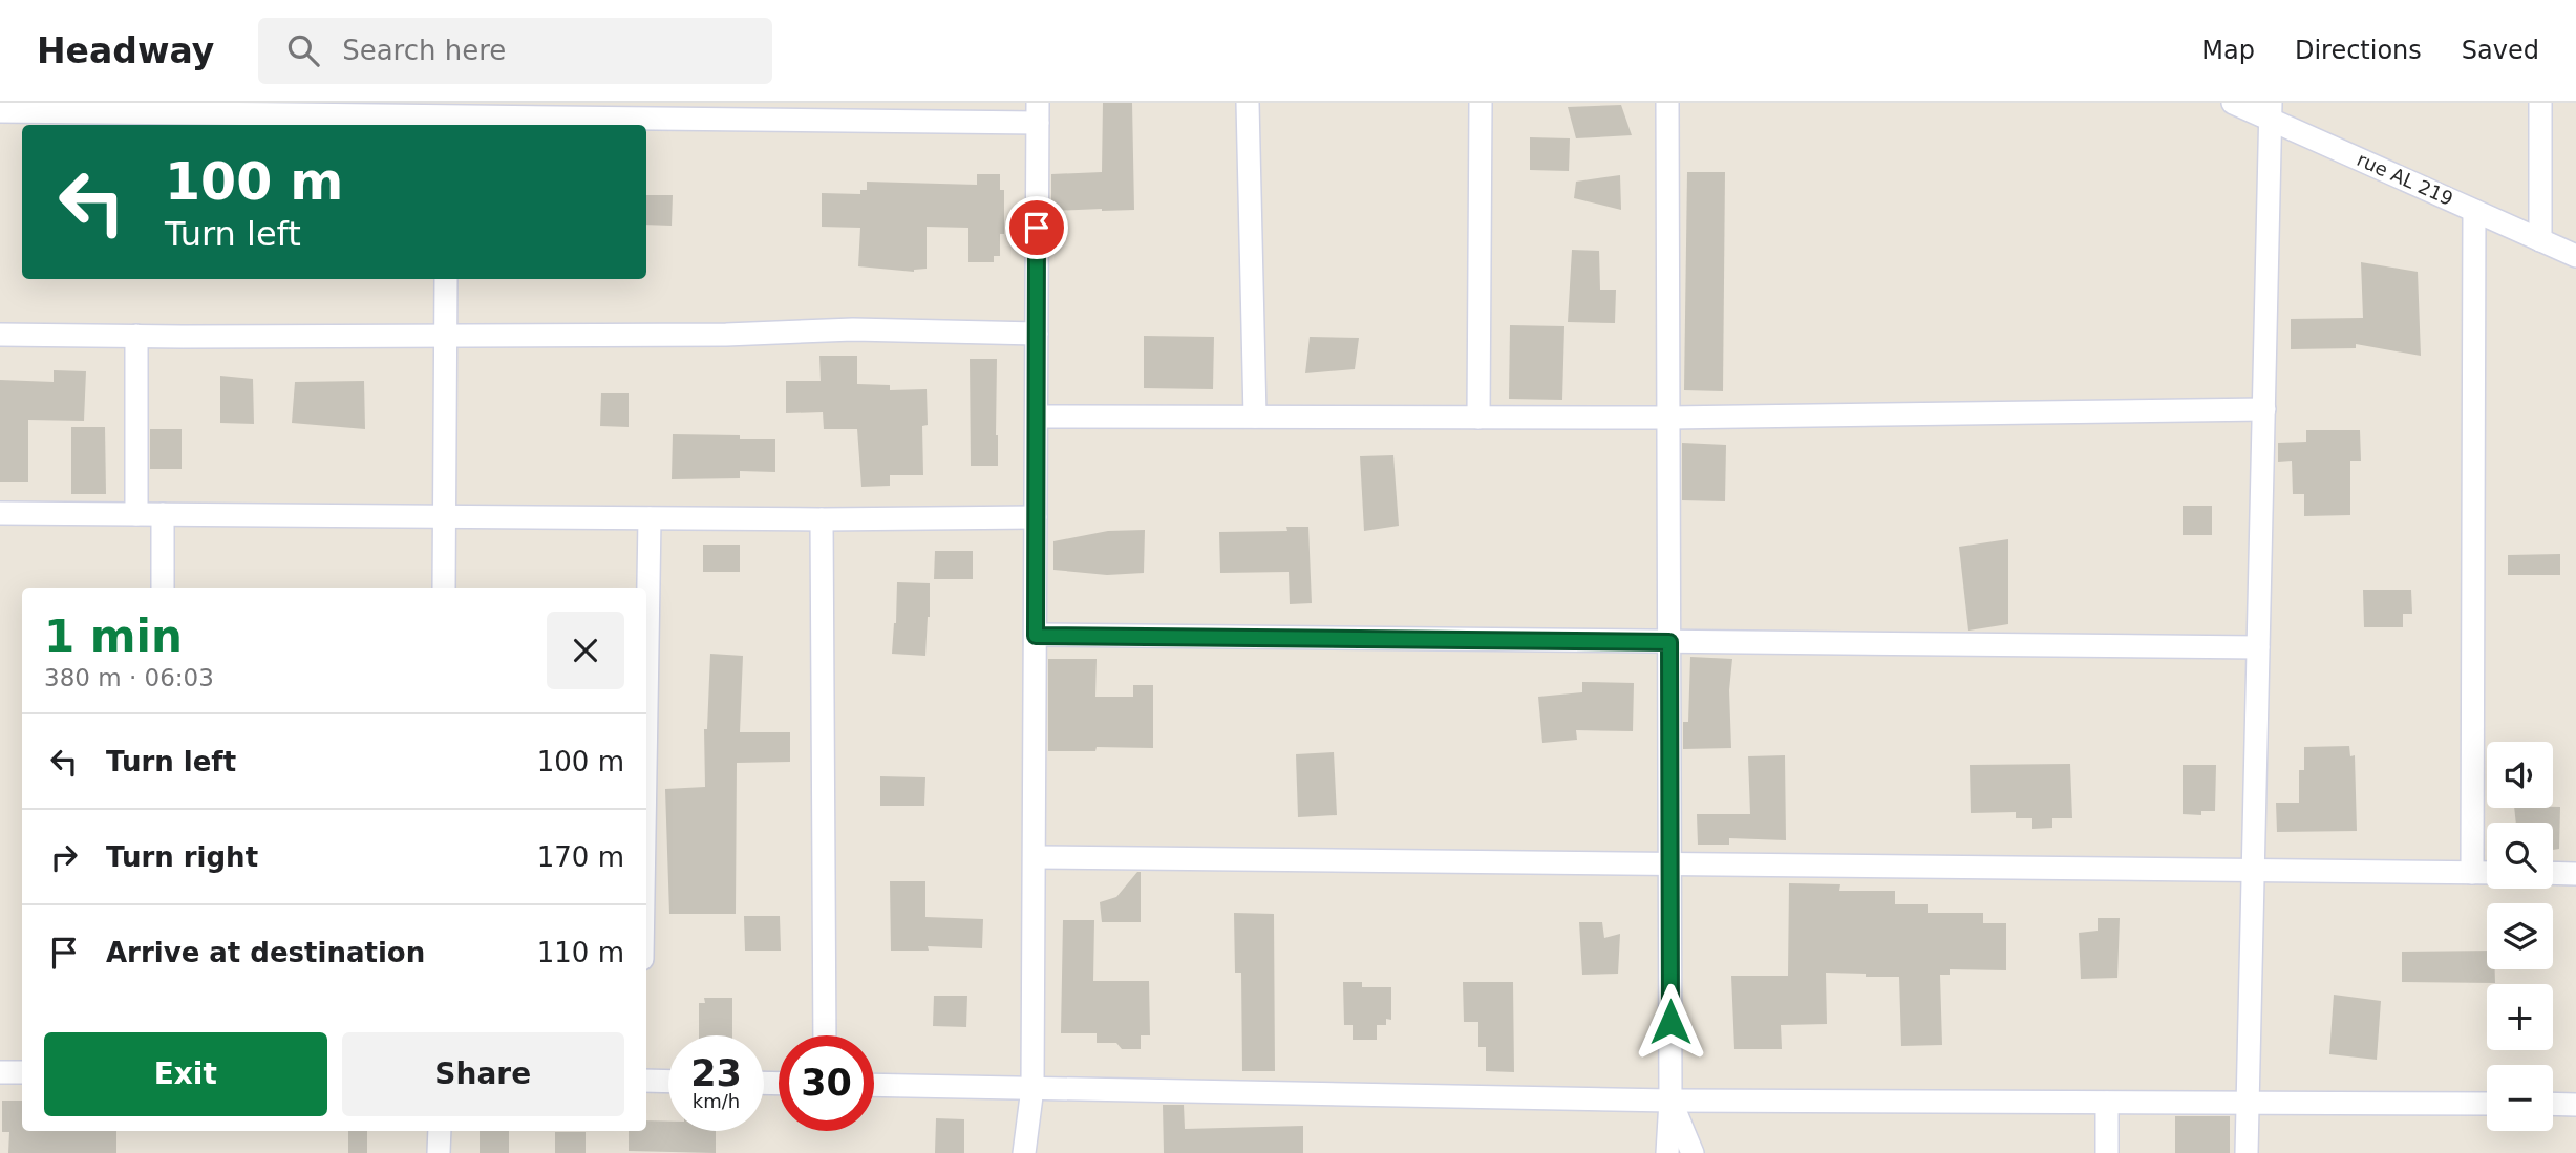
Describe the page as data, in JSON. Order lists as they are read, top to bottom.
{
  "streets": {
    "street": ["rue AL 219"]
  },
  "page": {
    "header": "Headway",
    "search": "Search here",
    "nav": ["Map", "Directions", "Saved"],
    "turn": ["100 m", "Turn left"],
    "heading": ["1 min", "380 m · 06:03"],
    "list": [
      {
        "name": "Turn left",
        "value": "100 m"
      },
      {
        "name": "Turn right",
        "value": "170 m"
      },
      {
        "name": "Arrive at destination",
        "value": "110 m"
      }
    ],
    "map_buttons": ["+", "−"],
    "buttons": ["Exit", "Share"],
    "speed": "23 km/h",
    "limit": "30"
  }
}
